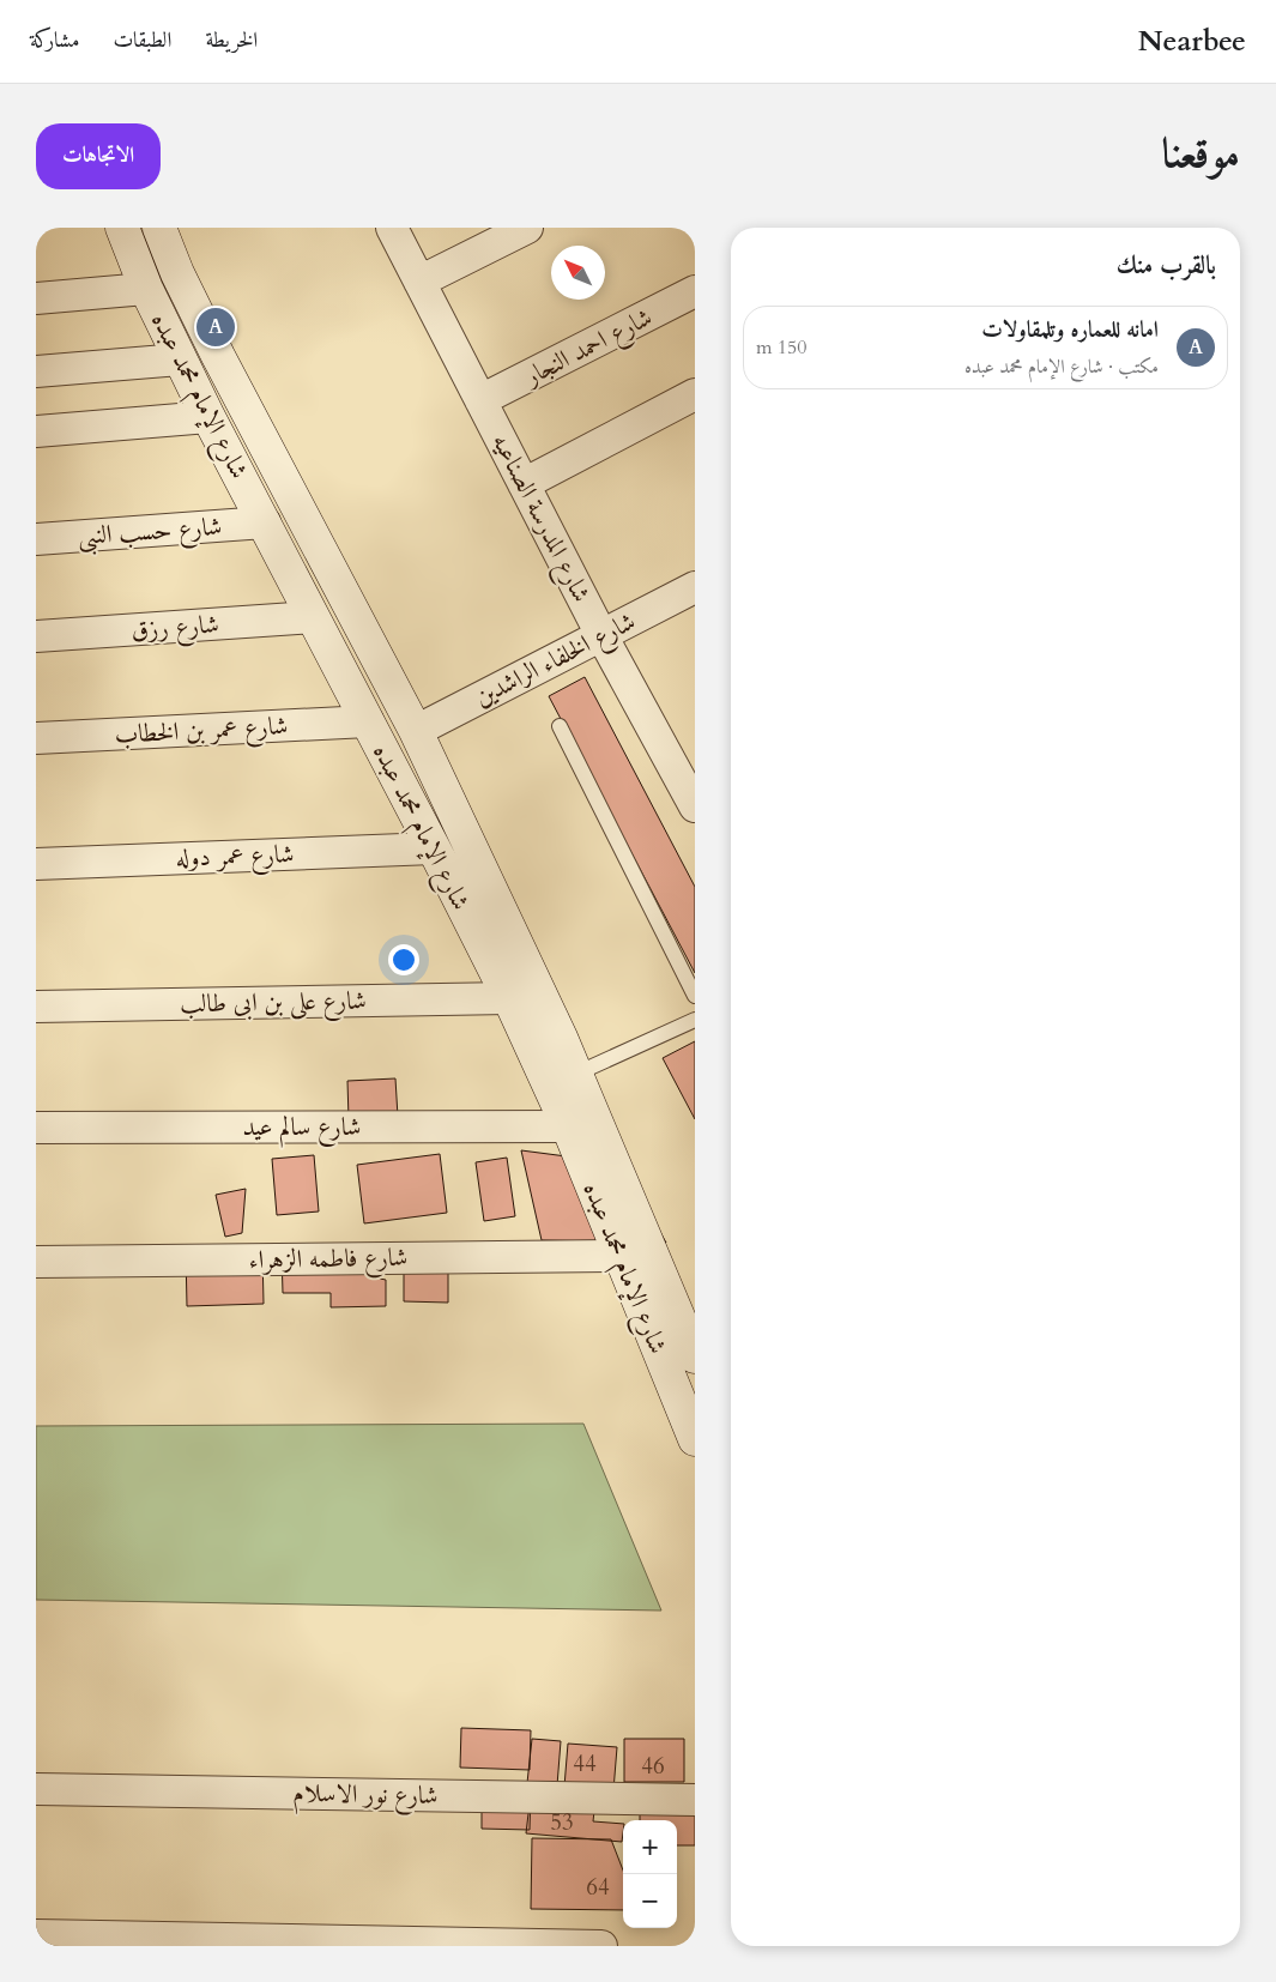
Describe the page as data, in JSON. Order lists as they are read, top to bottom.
{
  "streets": {
    "main road": ["شارع الإمام محمد عبده"],
    "street": [
      "شارع احمد النجار",
      "شارع المدرسة الصناعيه",
      "شارع حسب النبى",
      "شارع رزق",
      "شارع الخلفاء الراشدين",
      "شارع عمر بن الخطاب",
      "شارع عمر دوله",
      "شارع على بن ابى طالب",
      "شارع سالم عيد",
      "شارع فاطمه الزهراء",
      "شارع نور الاسلام"
    ]
  },
  "crossings": [
    ["شارع احمد النجار", "شارع المدرسة الصناعيه"],
    ["شارع الإمام محمد عبده", "شارع حسب النبى"],
    ["شارع الإمام محمد عبده", "شارع رزق"],
    ["شارع الإمام محمد عبده", "شارع الخلفاء الراشدين"],
    ["شارع الإمام محمد عبده", "شارع عمر بن الخطاب"],
    ["شارع الإمام محمد عبده", "شارع عمر دوله"],
    ["شارع الإمام محمد عبده", "شارع على بن ابى طالب"],
    ["شارع الإمام محمد عبده", "شارع سالم عيد"],
    ["شارع الإمام محمد عبده", "شارع فاطمه الزهراء"],
    ["شارع المدرسة الصناعيه", "شارع الخلفاء الراشدين"]
  ],
  "house_numbers": [
    "44",
    "46",
    "53",
    "64"
  ],
  "north": "top left",
  "page": {
    "header": "Nearbee",
    "nav": ["الخريطة", "الطبقات", "مشاركة"],
    "title": "موقعنا",
    "buttons": "الاتجاهات",
    "heading": "بالقرب منك",
    "list": [
      {
        "mark": "A",
        "name": "امانه للعماره وتلمقاولات",
        "note": "مكتب · شارع الإمام محمد عبده",
        "value": "150 m"
      }
    ],
    "pins": "A",
    "map_buttons": ["+", "−"]
  }
}
